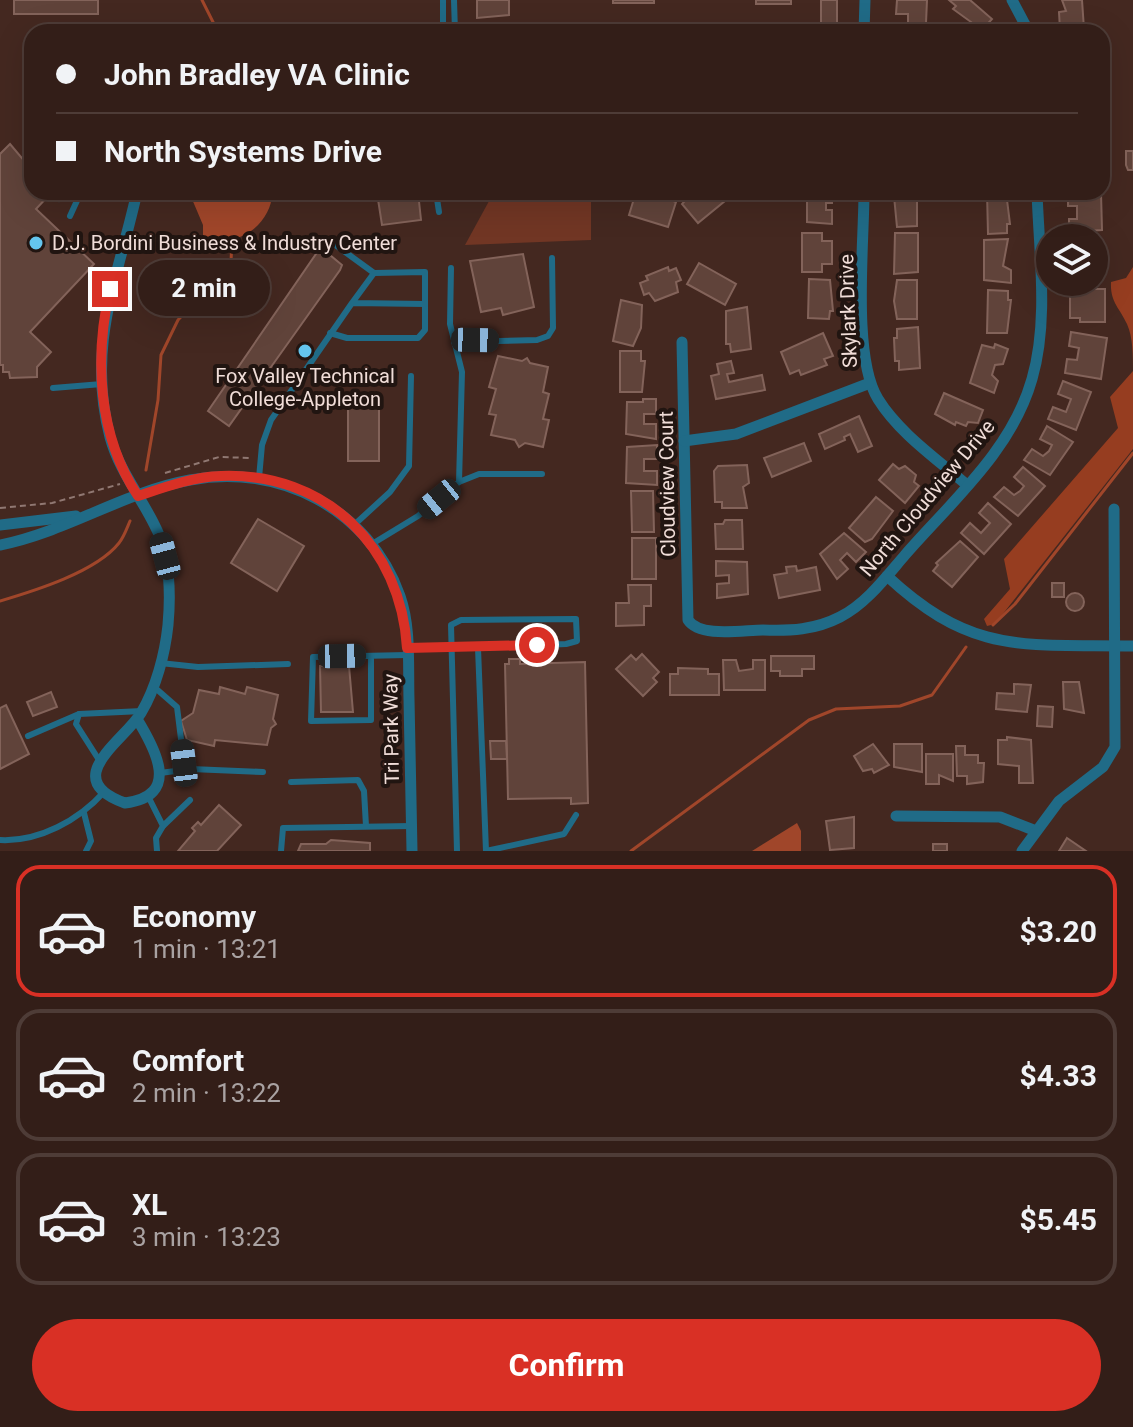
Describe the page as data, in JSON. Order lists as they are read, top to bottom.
{
  "streets": {
    "street": [
      "Skylark Drive",
      "Cloudview Court",
      "North Cloudview Drive",
      "Tri Park Way"
    ]
  },
  "crossings": [
    ["Skylark Drive", "North Cloudview Drive"],
    ["Cloudview Court", "North Cloudview Drive"]
  ],
  "places": ["D.J. Bordini Business & Industry Center", "Fox Valley Technical College-Appleton"],
  "page": {
    "banner": ["John Bradley VA Clinic", "North Systems Drive"],
    "bubble": "2 min",
    "list": [
      {
        "name": "Economy",
        "note": "1 min · 13:21",
        "value": "$3.20"
      },
      {
        "name": "Comfort",
        "note": "2 min · 13:22",
        "value": "$4.33"
      },
      {
        "name": "XL",
        "note": "3 min · 13:23",
        "value": "$5.45"
      }
    ],
    "buttons": "Confirm"
  }
}
